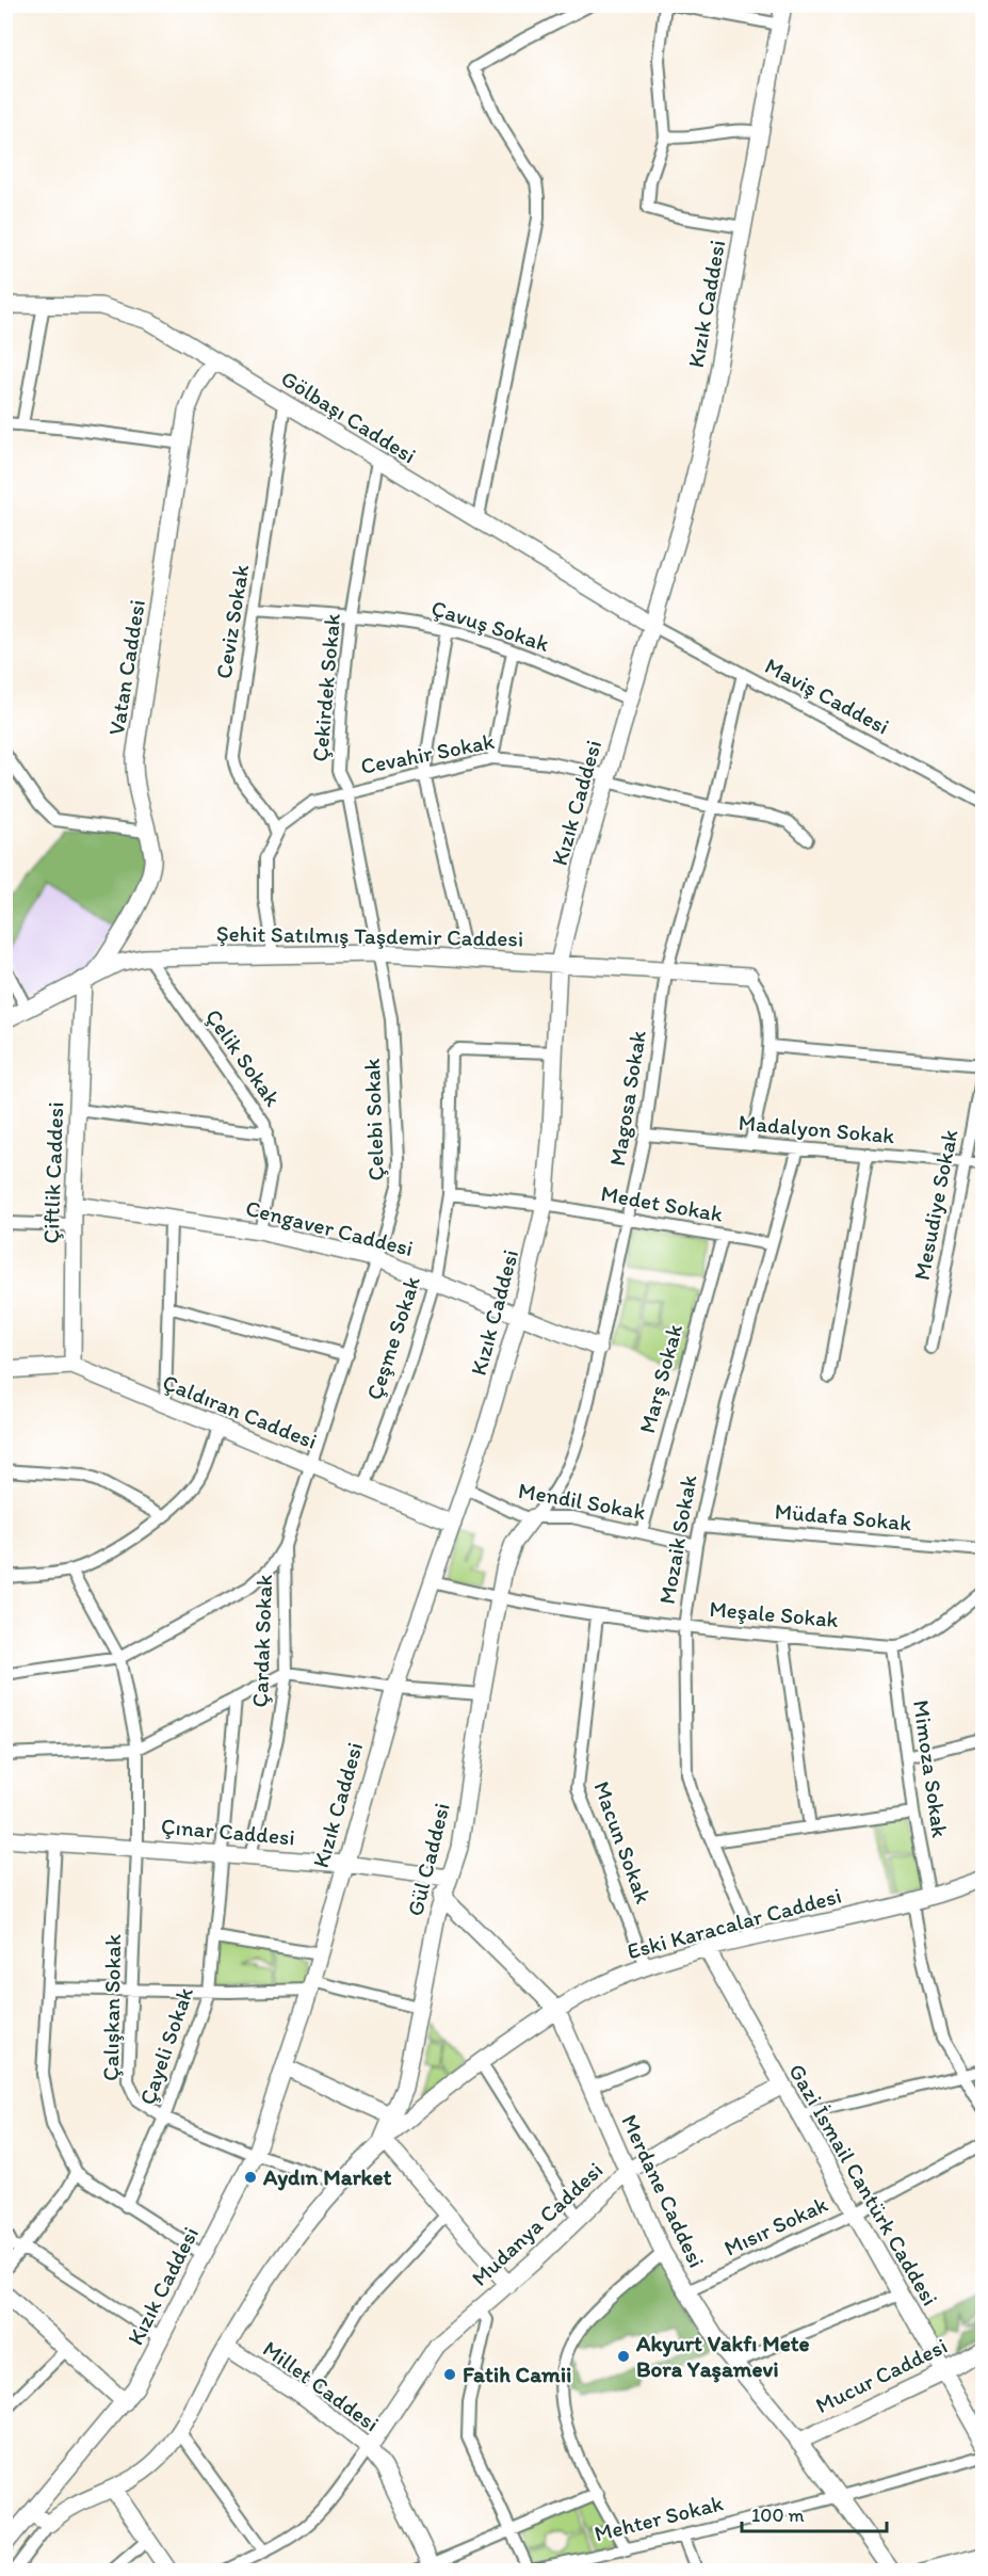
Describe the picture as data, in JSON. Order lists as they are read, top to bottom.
{
  "streets": {
    "street": [
      "Kızık Caddesi",
      "Gölbaşı Caddesi",
      "Ceviz Sokak",
      "Çavuş Sokak",
      "Vatan Caddesi",
      "Çekirdek Sokak",
      "Maviş Caddesi",
      "Cevahir Sokak",
      "Şehit Satılmış Taşdemir Caddesi",
      "Çelik Sokak",
      "Magosa Sokak",
      "Çelebi Sokak",
      "Madalyon Sokak",
      "Çiftlik Caddesi",
      "Medet Sokak",
      "Mesudiye Sokak",
      "Cengaver Caddesi",
      "Çeşme Sokak",
      "Marş Sokak",
      "Çaldıran Caddesi",
      "Mendil Sokak",
      "Müdafa Sokak",
      "Mozaik Sokak",
      "Meşale Sokak",
      "Çardak Sokak",
      "Mimoza Sokak",
      "Çınar Caddesi",
      "Macun Sokak",
      "Gül Caddesi",
      "Eski Karacalar Caddesi",
      "Çalışkan Sokak",
      "Çayeli Sokak",
      "Gazi İsmail Cantürk Caddesi",
      "Merdane Caddesi",
      "Mudanya Caddesi",
      "Mısır Sokak",
      "Mucur Caddesi",
      "Millet Caddesi",
      "Mehter Sokak"
    ]
  },
  "crossings": [
    ["Kızık Caddesi", "Gölbaşı Caddesi"],
    ["Kızık Caddesi", "Çavuş Sokak"],
    ["Kızık Caddesi", "Maviş Caddesi"],
    ["Kızık Caddesi", "Cevahir Sokak"],
    ["Kızık Caddesi", "Şehit Satılmış Taşdemir Caddesi"],
    ["Kızık Caddesi", "Medet Sokak"],
    ["Kızık Caddesi", "Cengaver Caddesi"],
    ["Kızık Caddesi", "Çeşme Sokak"],
    ["Kızık Caddesi", "Çaldıran Caddesi"],
    ["Kızık Caddesi", "Mendil Sokak"],
    ["Kızık Caddesi", "Meşale Sokak"],
    ["Kızık Caddesi", "Çınar Caddesi"],
    ["Kızık Caddesi", "Çalışkan Sokak"],
    ["Gölbaşı Caddesi", "Ceviz Sokak"],
    ["Gölbaşı Caddesi", "Vatan Caddesi"],
    ["Gölbaşı Caddesi", "Çekirdek Sokak"],
    ["Gölbaşı Caddesi", "Maviş Caddesi"],
    ["Ceviz Sokak", "Çavuş Sokak"],
    ["Ceviz Sokak", "Cevahir Sokak"],
    ["Çavuş Sokak", "Çekirdek Sokak"],
    ["Vatan Caddesi", "Şehit Satılmış Taşdemir Caddesi"],
    ["Vatan Caddesi", "Çiftlik Caddesi"],
    ["Çekirdek Sokak", "Cevahir Sokak"],
    ["Çekirdek Sokak", "Şehit Satılmış Taşdemir Caddesi"],
    ["Çekirdek Sokak", "Çelebi Sokak"],
    ["Maviş Caddesi", "Magosa Sokak"],
    ["Cevahir Sokak", "Magosa Sokak"],
    ["Şehit Satılmış Taşdemir Caddesi", "Çelik Sokak"],
    ["Şehit Satılmış Taşdemir Caddesi", "Magosa Sokak"],
    ["Şehit Satılmış Taşdemir Caddesi", "Çelebi Sokak"],
    ["Şehit Satılmış Taşdemir Caddesi", "Çiftlik Caddesi"],
    ["Çelik Sokak", "Cengaver Caddesi"],
    ["Magosa Sokak", "Madalyon Sokak"],
    ["Magosa Sokak", "Medet Sokak"],
    ["Magosa Sokak", "Cengaver Caddesi"],
    ["Magosa Sokak", "Mendil Sokak"],
    ["Magosa Sokak", "Gül Caddesi"],
    ["Çelebi Sokak", "Cengaver Caddesi"],
    ["Çelebi Sokak", "Çaldıran Caddesi"],
    ["Çelebi Sokak", "Çardak Sokak"],
    ["Madalyon Sokak", "Mesudiye Sokak"],
    ["Madalyon Sokak", "Mozaik Sokak"],
    ["Çiftlik Caddesi", "Cengaver Caddesi"],
    ["Çiftlik Caddesi", "Çaldıran Caddesi"],
    ["Medet Sokak", "Çeşme Sokak"],
    ["Medet Sokak", "Marş Sokak"],
    ["Medet Sokak", "Mozaik Sokak"],
    ["Cengaver Caddesi", "Çeşme Sokak"],
    ["Çeşme Sokak", "Çaldıran Caddesi"],
    ["Marş Sokak", "Mendil Sokak"],
    ["Çaldıran Caddesi", "Çardak Sokak"],
    ["Mendil Sokak", "Mozaik Sokak"],
    ["Mendil Sokak", "Gül Caddesi"],
    ["Müdafa Sokak", "Mozaik Sokak"],
    ["Mozaik Sokak", "Meşale Sokak"],
    ["Mozaik Sokak", "Eski Karacalar Caddesi"],
    ["Meşale Sokak", "Mimoza Sokak"],
    ["Meşale Sokak", "Macun Sokak"],
    ["Meşale Sokak", "Gül Caddesi"],
    ["Çardak Sokak", "Çınar Caddesi"],
    ["Mimoza Sokak", "Eski Karacalar Caddesi"],
    ["Çınar Caddesi", "Gül Caddesi"],
    ["Çınar Caddesi", "Çalışkan Sokak"],
    ["Çınar Caddesi", "Çayeli Sokak"],
    ["Macun Sokak", "Eski Karacalar Caddesi"],
    ["Gül Caddesi", "Eski Karacalar Caddesi"],
    ["Gül Caddesi", "Merdane Caddesi"],
    ["Eski Karacalar Caddesi", "Çalışkan Sokak"],
    ["Eski Karacalar Caddesi", "Gazi İsmail Cantürk Caddesi"],
    ["Eski Karacalar Caddesi", "Merdane Caddesi"],
    ["Eski Karacalar Caddesi", "Millet Caddesi"],
    ["Çalışkan Sokak", "Çayeli Sokak"],
    ["Gazi İsmail Cantürk Caddesi", "Mudanya Caddesi"],
    ["Gazi İsmail Cantürk Caddesi", "Mısır Sokak"],
    ["Gazi İsmail Cantürk Caddesi", "Mucur Caddesi"],
    ["Merdane Caddesi", "Mudanya Caddesi"],
    ["Merdane Caddesi", "Mısır Sokak"],
    ["Merdane Caddesi", "Mucur Caddesi"],
    ["Merdane Caddesi", "Mehter Sokak"],
    ["Mudanya Caddesi", "Millet Caddesi"]
  ],
  "places": ["Aydın Market", "Akyurt Vakfı Mete Bora Yaşamevi", "Fatih Camii"],
  "scale_bar": "100 m"
}
